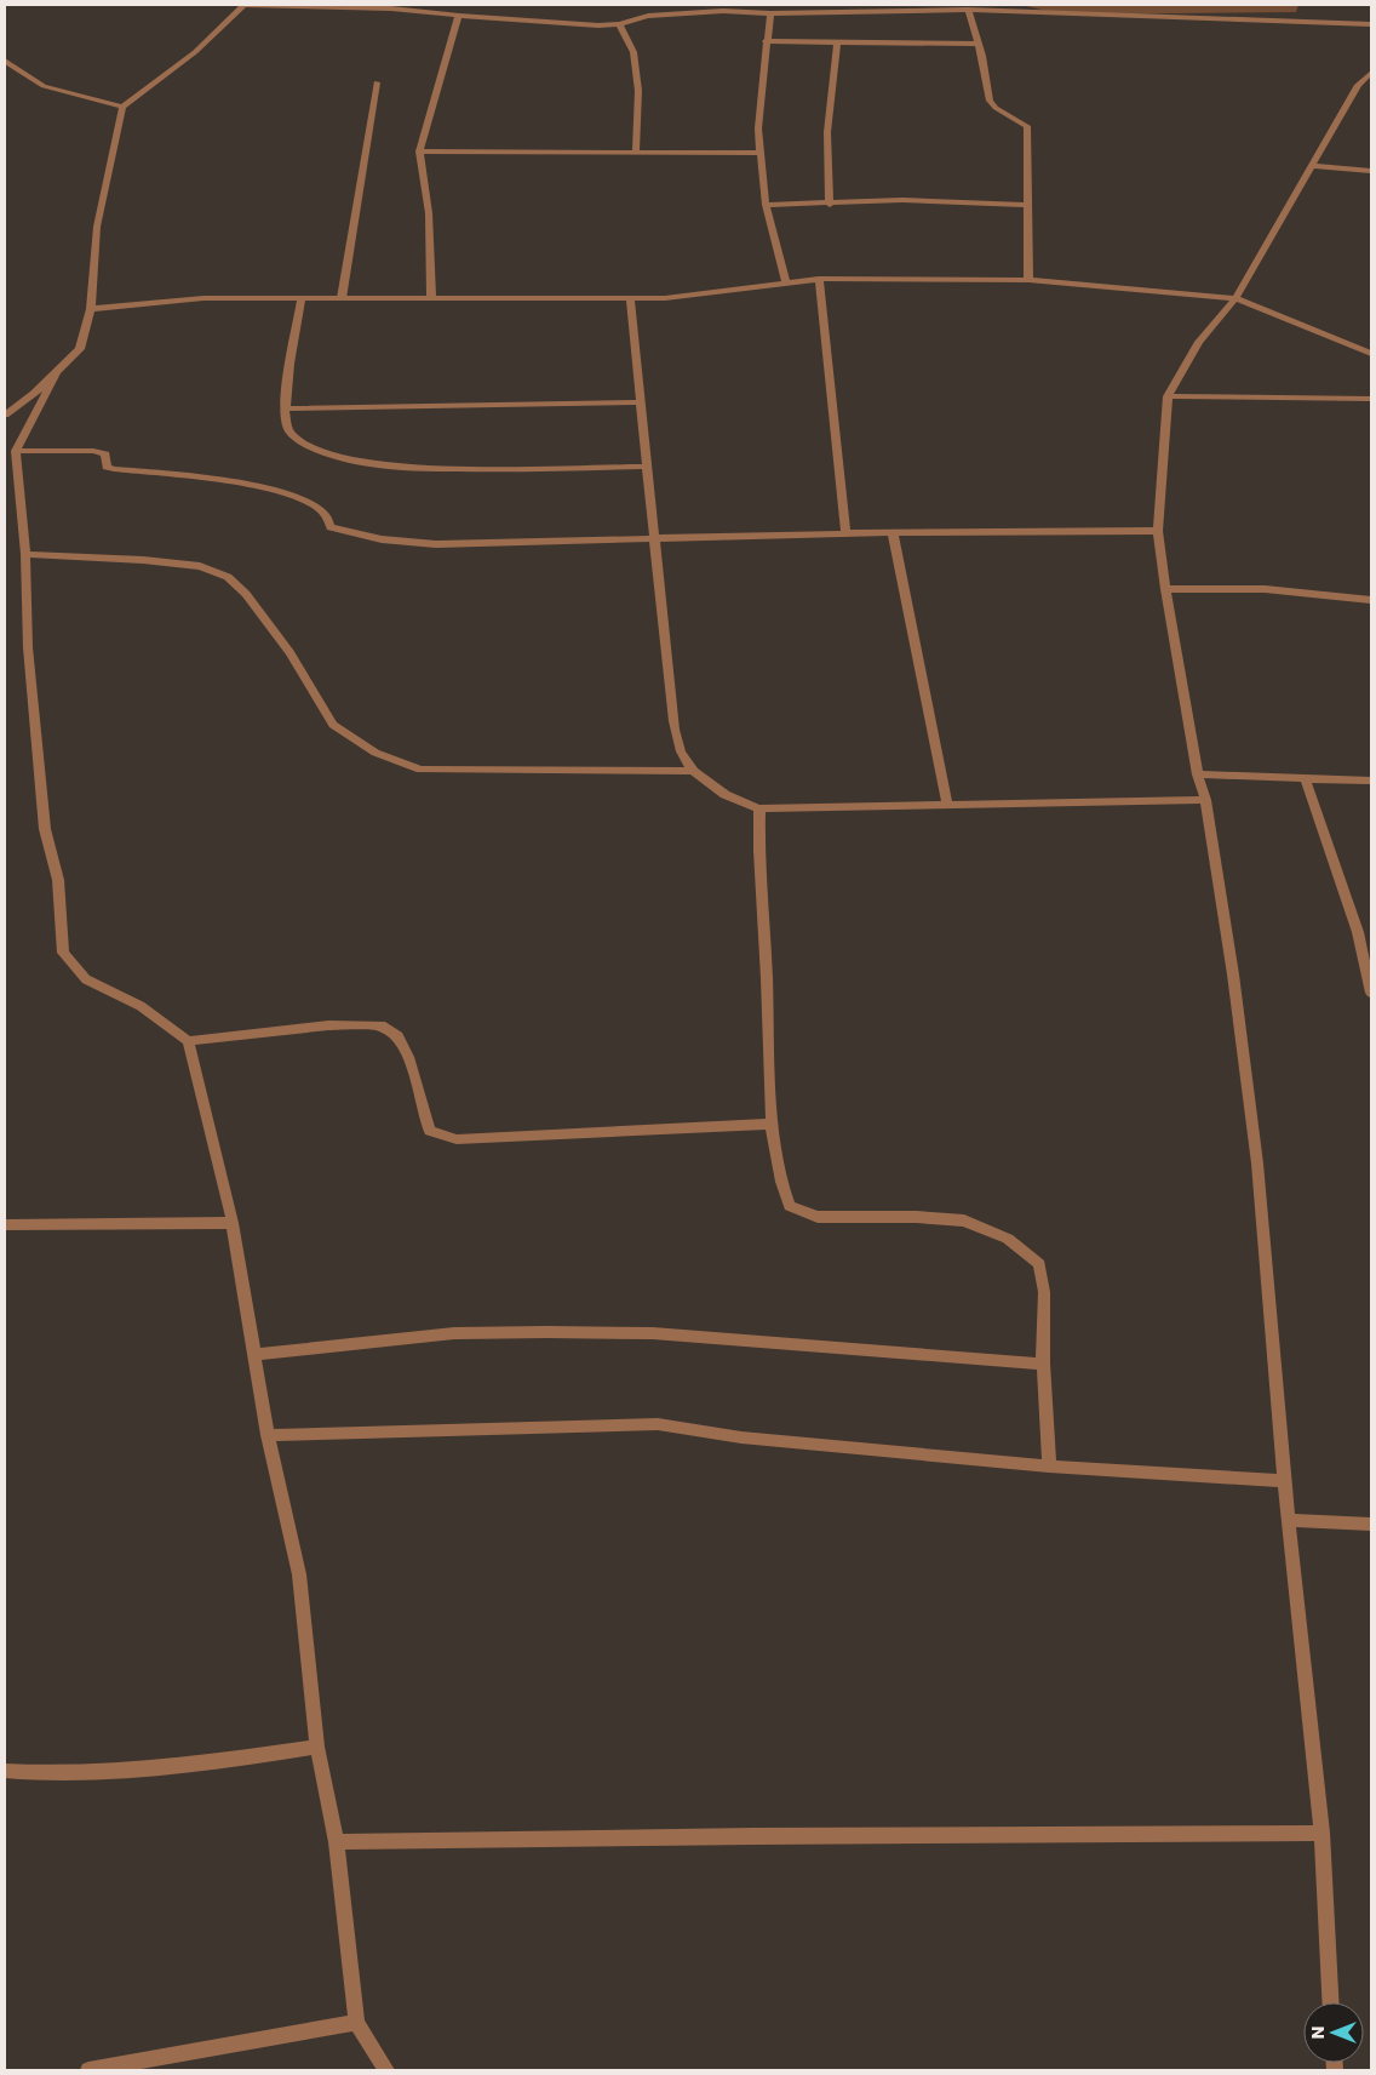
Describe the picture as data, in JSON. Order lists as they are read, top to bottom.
{
  "north": "left"
}
